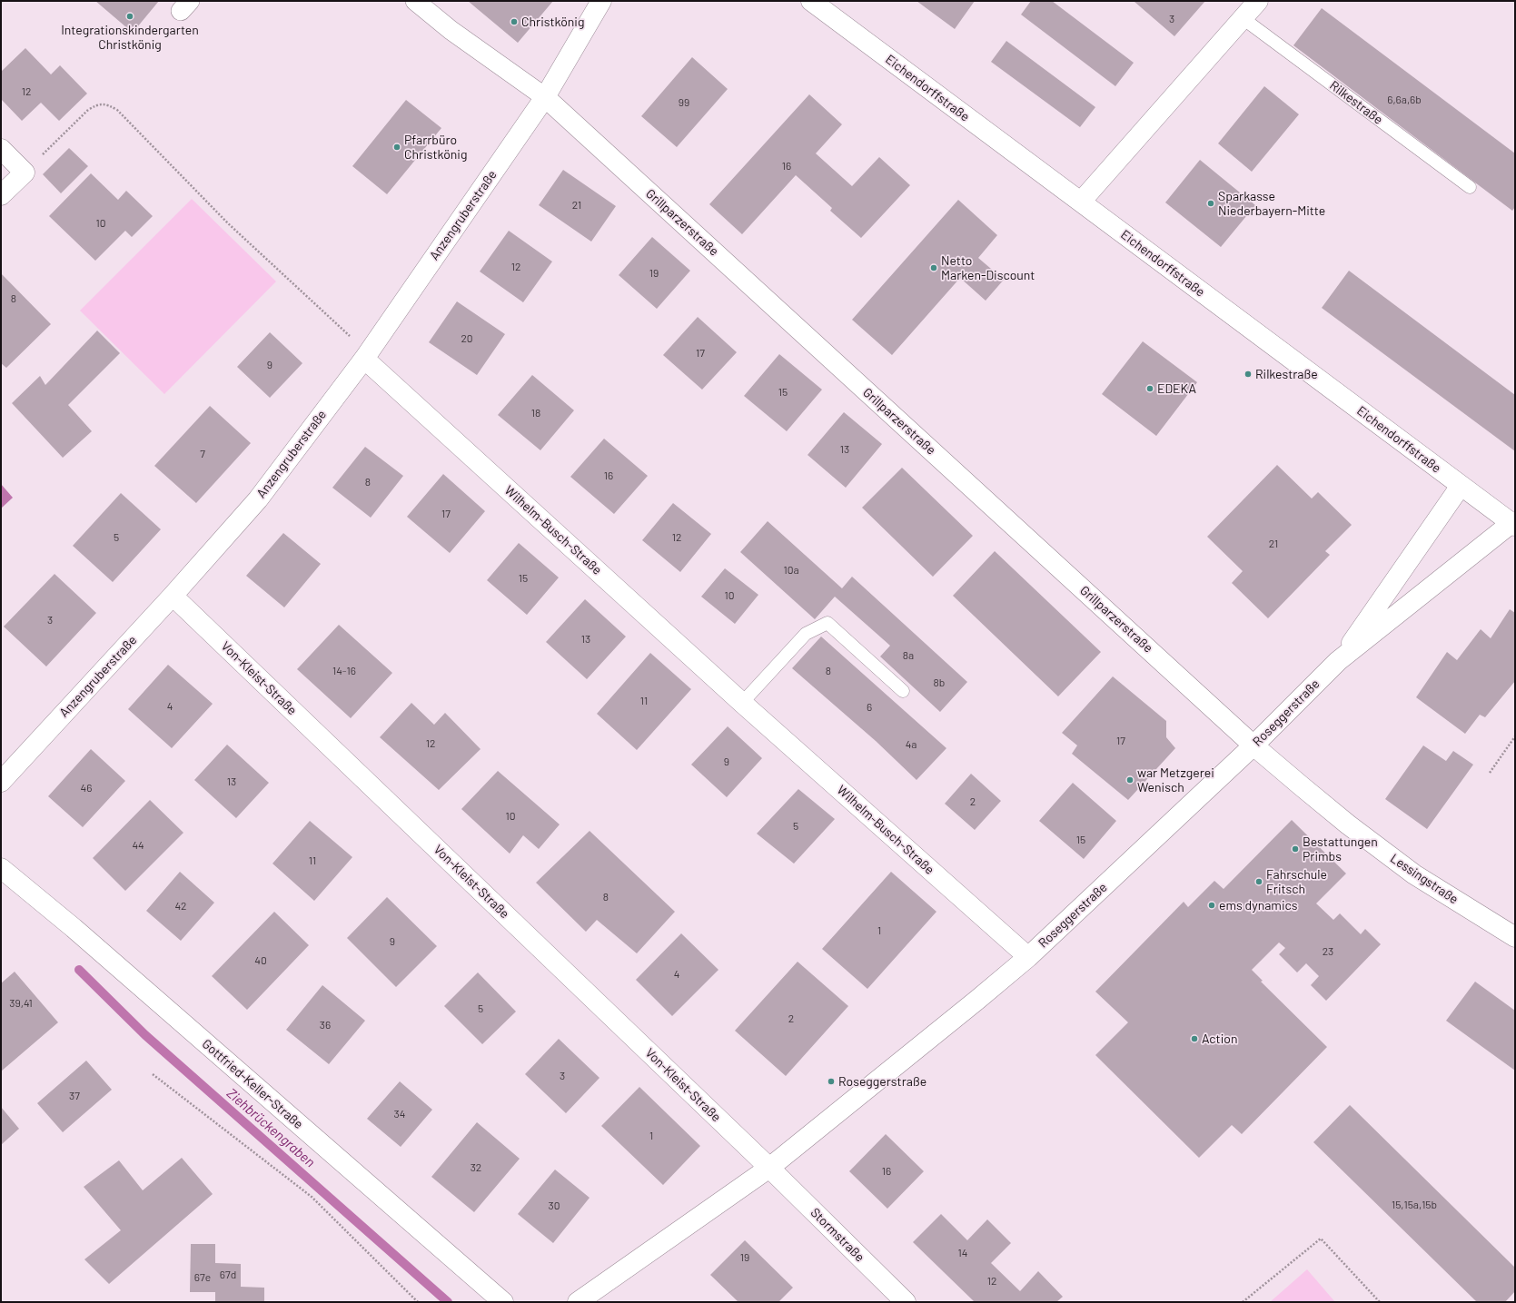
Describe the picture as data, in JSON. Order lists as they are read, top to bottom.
{
  "streets": {
    "street": [
      "Eichendorffstraße",
      "Anzengruberstraße",
      "Grillparzerstraße",
      "Wilhelm-Busch-Straße",
      "Von-Kleist-Straße",
      "Roseggerstraße",
      "Lessingstraße",
      "Gottfried-Keller-Straße",
      "Stormstraße"
    ],
    "lane": ["Rilkestraße"]
  },
  "crossings": [
    ["Eichendorffstraße", "Roseggerstraße"],
    ["Anzengruberstraße", "Grillparzerstraße"],
    ["Anzengruberstraße", "Wilhelm-Busch-Straße"],
    ["Anzengruberstraße", "Von-Kleist-Straße"],
    ["Grillparzerstraße", "Roseggerstraße"],
    ["Grillparzerstraße", "Lessingstraße"],
    ["Wilhelm-Busch-Straße", "Roseggerstraße"],
    ["Von-Kleist-Straße", "Roseggerstraße"],
    ["Von-Kleist-Straße", "Stormstraße"],
    ["Roseggerstraße", "Lessingstraße"],
    ["Roseggerstraße", "Stormstraße"]
  ],
  "water": ["Ziehbrückengraben"],
  "places": [
    "Integrationskindergarten Christkönig",
    "Christkönig",
    "Pfarrbüro Christkönig",
    "Sparkasse Niederbayern-Mitte",
    "Netto Marken-Discount",
    "Rilkestraße",
    "EDEKA",
    "war Metzgerei Wenisch",
    "Bestattungen Primbs",
    "Fahrschule Fritsch",
    "ems dynamics",
    "Action",
    "Roseggerstraße"
  ],
  "house_numbers": [
    "3",
    "12",
    "6,6a,6b",
    "99",
    "16",
    "21",
    "10",
    "12",
    "19",
    "8",
    "20",
    "17",
    "9",
    "15",
    "18",
    "13",
    "7",
    "16",
    "8",
    "17",
    "5",
    "12",
    "21",
    "10a",
    "15",
    "10",
    "3",
    "13",
    "8a",
    "14-16",
    "8",
    "8b",
    "11",
    "4",
    "6",
    "17",
    "12",
    "4a",
    "9",
    "13",
    "46",
    "2",
    "10",
    "5",
    "15",
    "44",
    "11",
    "8",
    "42",
    "1",
    "9",
    "23",
    "40",
    "4",
    "39,41",
    "5",
    "2",
    "36",
    "3",
    "37",
    "34",
    "1",
    "32",
    "16",
    "15,15a,15b",
    "30",
    "14",
    "19",
    "67d",
    "67e",
    "12"
  ]
}
